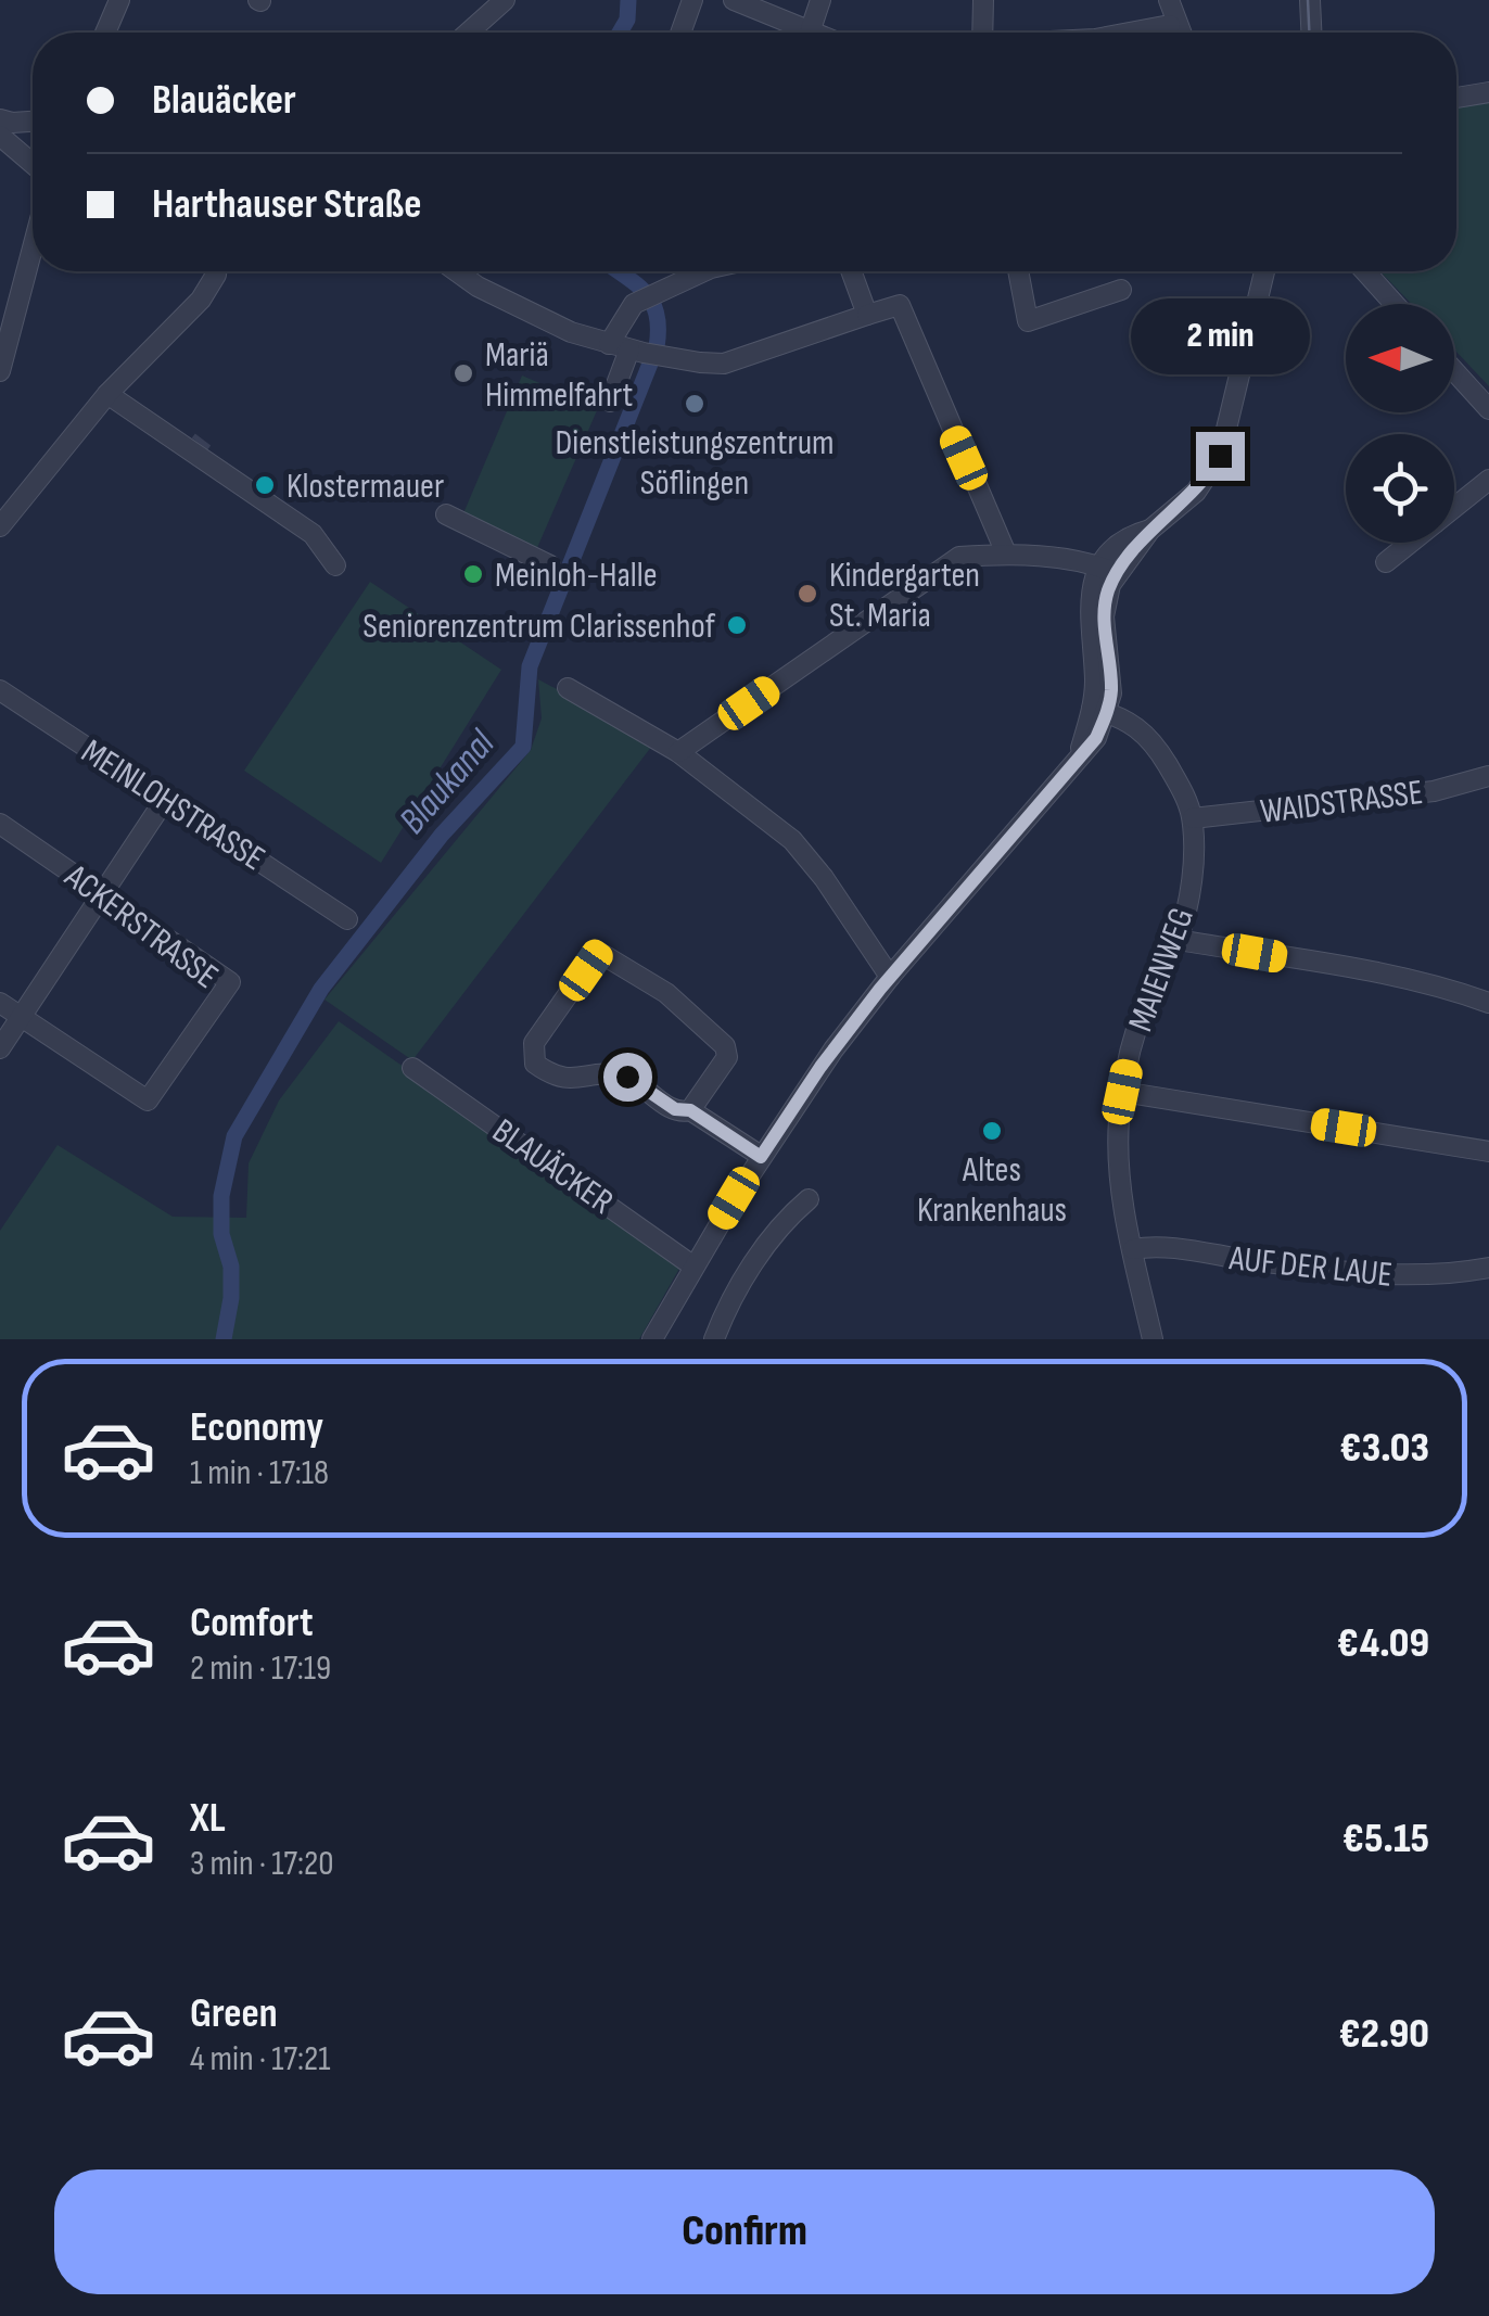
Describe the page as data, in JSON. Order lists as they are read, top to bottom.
{
  "streets": {
    "street": [
      "WAIDSTRASSE",
      "MEINLOHSTRASSE",
      "ACKERSTRASSE",
      "MAIENWEG",
      "BLAUÄCKER",
      "AUF DER LAUE"
    ]
  },
  "crossings": [
    ["WAIDSTRASSE", "MAIENWEG"],
    ["MAIENWEG", "AUF DER LAUE"]
  ],
  "water": ["Blaukanal"],
  "places": [
    "Mariä Himmelfahrt",
    "Dienstleistungszentrum Söflingen",
    "Klostermauer",
    "Meinloh-Halle",
    "Kindergarten St. Maria",
    "Seniorenzentrum Clarissenhof",
    "Altes Krankenhaus"
  ],
  "north": "left",
  "page": {
    "banner": ["Blauäcker", "Harthauser Straße"],
    "bubble": "2 min",
    "list": [
      {
        "name": "Economy",
        "note": "1 min · 17:18",
        "value": "€3.03"
      },
      {
        "name": "Comfort",
        "note": "2 min · 17:19",
        "value": "€4.09"
      },
      {
        "name": "XL",
        "note": "3 min · 17:20",
        "value": "€5.15"
      },
      {
        "name": "Green",
        "note": "4 min · 17:21",
        "value": "€2.90"
      }
    ],
    "buttons": "Confirm"
  }
}
